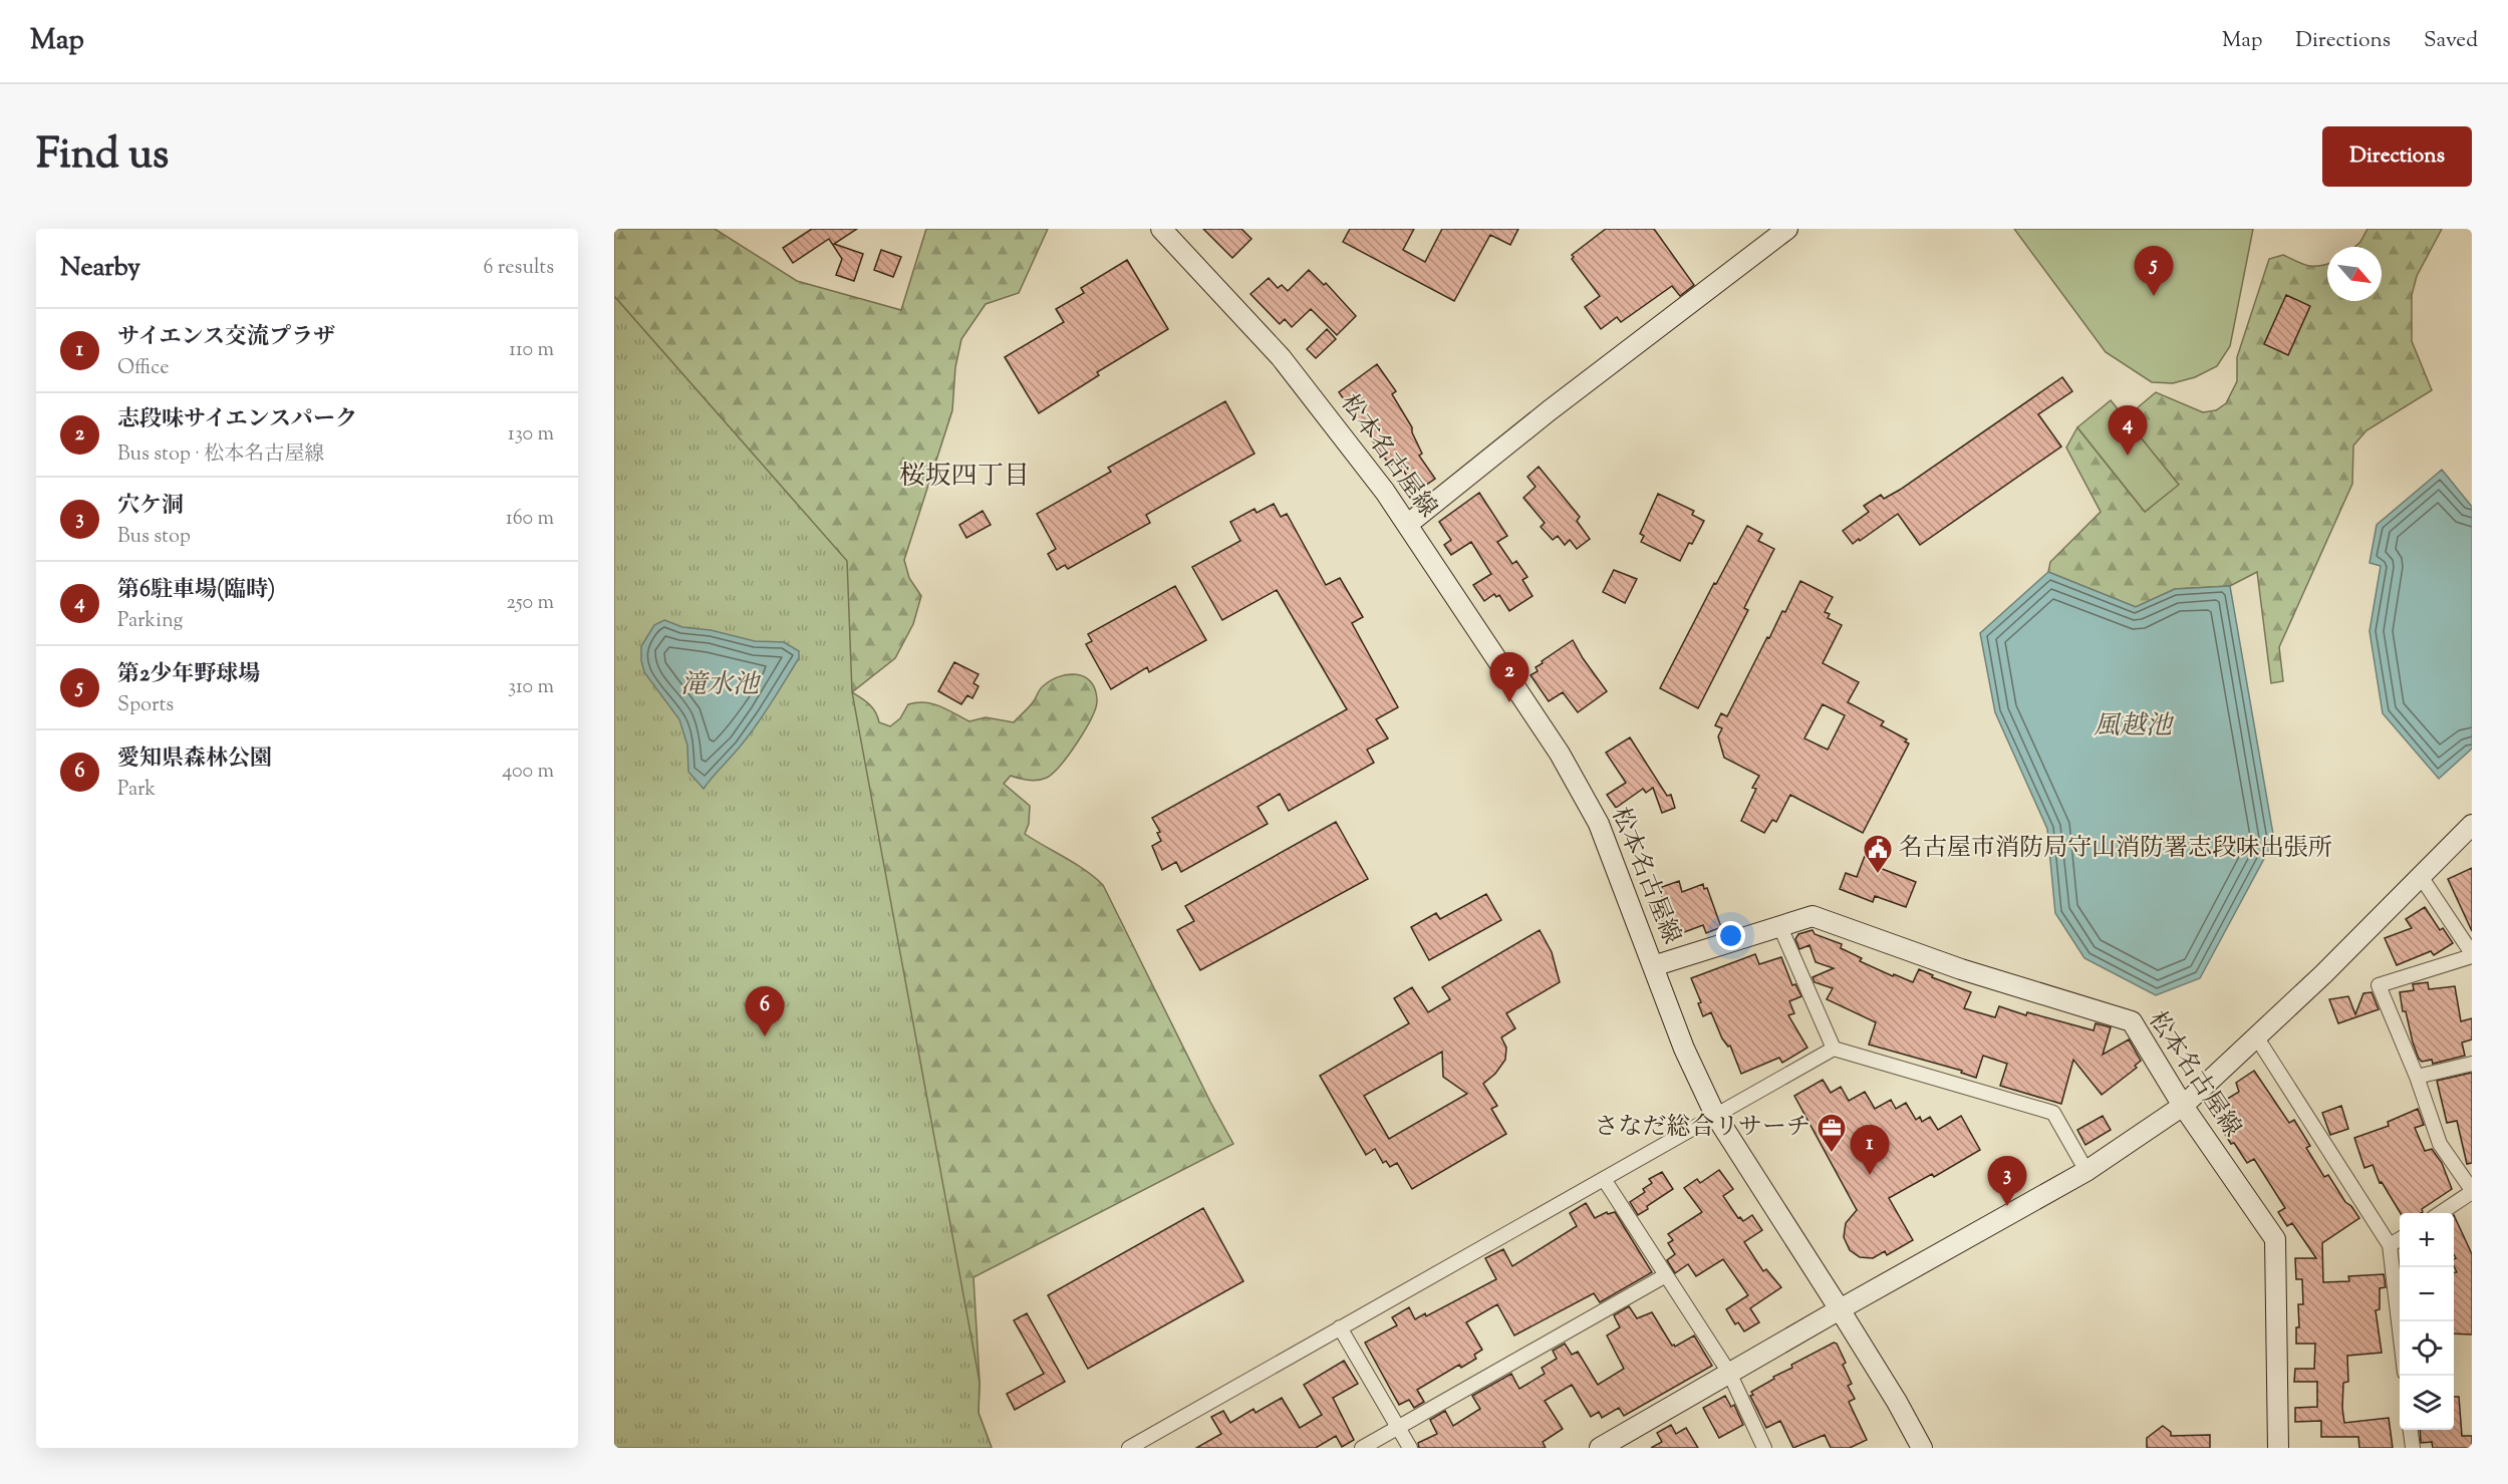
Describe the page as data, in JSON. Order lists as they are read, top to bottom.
{
  "streets": {
    "street": ["松本名古屋線"]
  },
  "districts": ["桜坂四丁目"],
  "water": ["滝水池", "風越池"],
  "places": {
    "public building": ["名古屋市消防局守山消防署志段味出張所"],
    "office": ["さなだ総合リサーチ"]
  },
  "north": "bottom right",
  "page": {
    "header": "Map",
    "nav": ["Map", "Directions", "Saved"],
    "title": "Find us",
    "buttons": "Directions",
    "heading": ["Nearby", "6 results"],
    "pins": [
      "5",
      "4",
      "2",
      "6",
      "1",
      "3"
    ],
    "list": [
      {
        "mark": "1",
        "name": "サイエンス交流プラザ",
        "note": "Office",
        "value": "110 m"
      },
      {
        "mark": "2",
        "name": "志段味サイエンスパーク",
        "note": "Bus stop · 松本名古屋線",
        "value": "130 m"
      },
      {
        "mark": "3",
        "name": "穴ケ洞",
        "note": "Bus stop",
        "value": "160 m"
      },
      {
        "mark": "4",
        "name": "第6駐車場(臨時)",
        "note": "Parking",
        "value": "250 m"
      },
      {
        "mark": "5",
        "name": "第2少年野球場",
        "note": "Sports",
        "value": "310 m"
      },
      {
        "mark": "6",
        "name": "愛知県森林公園",
        "note": "Park",
        "value": "400 m"
      }
    ],
    "map_buttons": ["+", "−"]
  }
}
